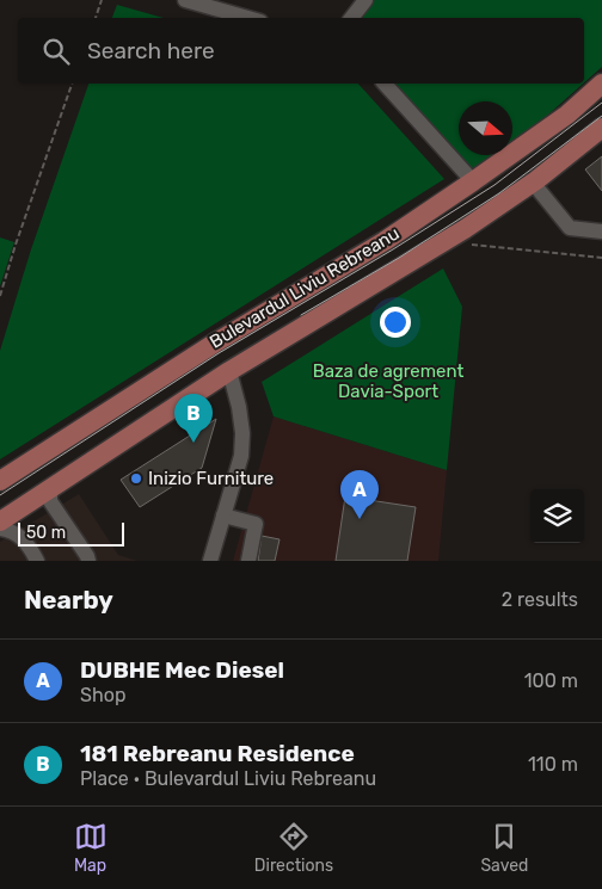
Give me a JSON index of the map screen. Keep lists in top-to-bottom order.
{
  "streets": {
    "main road": ["Bulevardul Liviu Rebreanu"]
  },
  "parks": ["Baza de agrement Davia-Sport"],
  "places": ["Inizio Furniture"],
  "scale_bar": "50 m",
  "north": "right",
  "page": {
    "search": "Search here",
    "pins": ["B", "A"],
    "scale": "50 m",
    "heading": ["Nearby", "2 results"],
    "list": [
      {
        "mark": "A",
        "name": "DUBHE Mec Diesel",
        "note": "Shop",
        "value": "100 m"
      },
      {
        "mark": "B",
        "name": "181 Rebreanu Residence",
        "note": "Place · Bulevardul Liviu Rebreanu",
        "value": "110 m"
      }
    ],
    "nav": ["Map", "Directions", "Saved"]
  }
}
